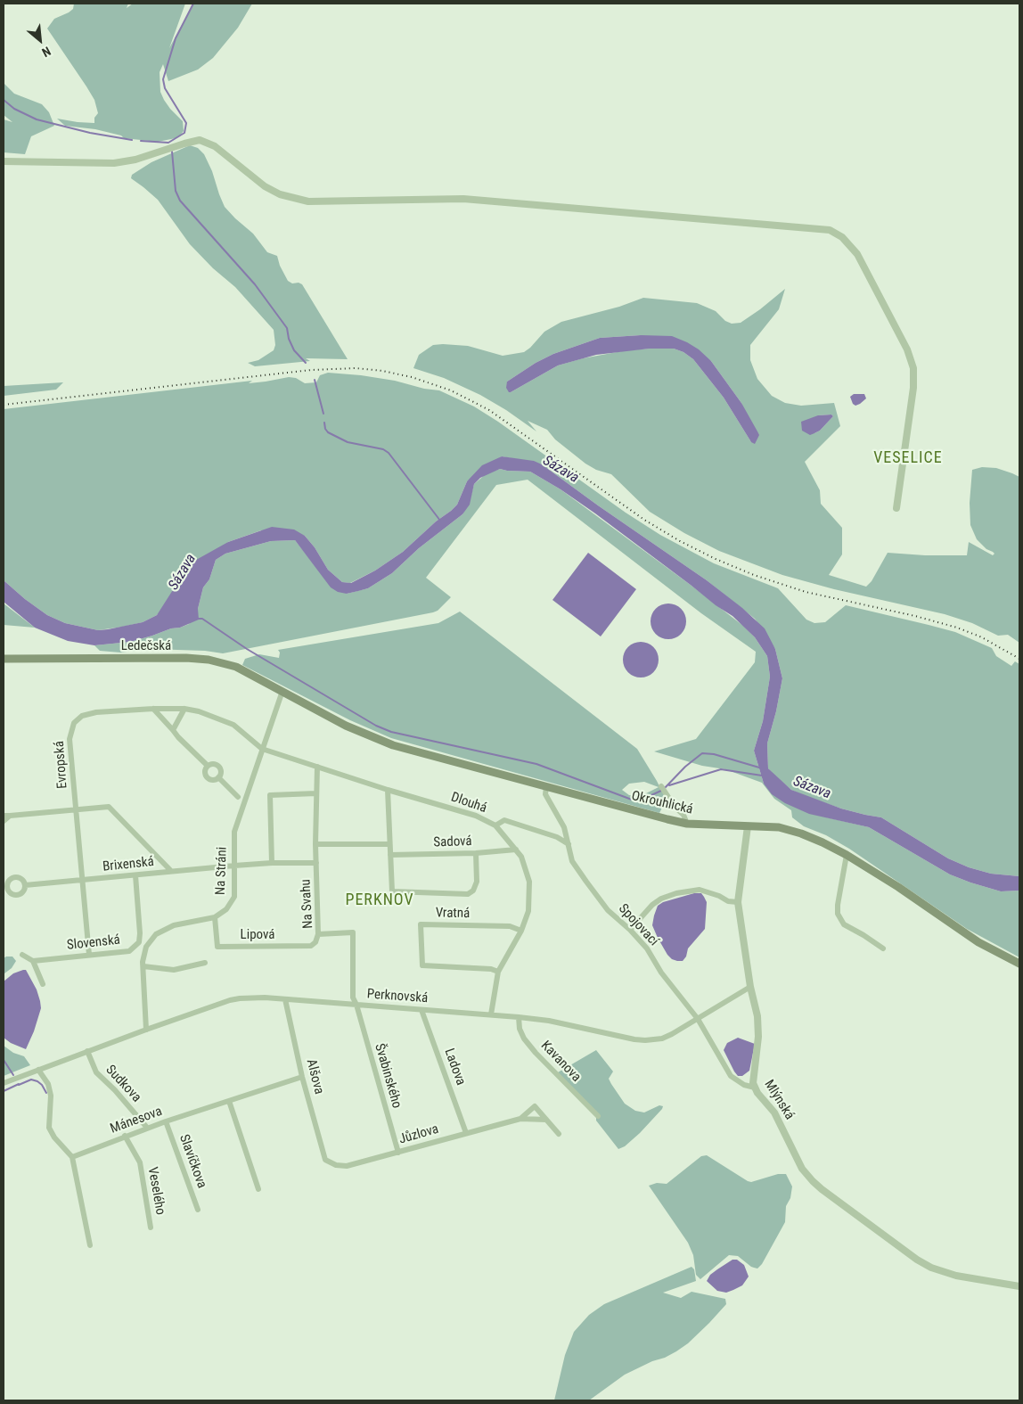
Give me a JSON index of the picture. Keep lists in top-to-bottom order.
{
  "streets": {
    "main road": ["Ledečská", "Okrouhlická"],
    "street": [
      "Evropská",
      "Dlouhá",
      "Sadová",
      "Brixenská",
      "Na Stráni",
      "Na Svahu",
      "Vratná",
      "Spojovací",
      "Lipová",
      "Slovenská",
      "Perknovská",
      "Kavanova",
      "Ladova",
      "Švabinského",
      "Alšova",
      "Sudkova",
      "Mlýnská",
      "Mánesova",
      "Jůzlova",
      "Slavíčkova",
      "Veselého"
    ]
  },
  "crossings": [
    ["Ledečská", "Okrouhlická"],
    ["Ledečská", "Na Stráni"],
    ["Evropská", "Dlouhá"],
    ["Evropská", "Brixenská"],
    ["Evropská", "Na Stráni"],
    ["Evropská", "Slovenská"],
    ["Dlouhá", "Sadová"],
    ["Dlouhá", "Na Stráni"],
    ["Dlouhá", "Na Svahu"],
    ["Dlouhá", "Vratná"],
    ["Dlouhá", "Perknovská"],
    ["Okrouhlická", "Na Stráni"],
    ["Okrouhlická", "Spojovací"],
    ["Okrouhlická", "Mlýnská"],
    ["Brixenská", "Na Stráni"],
    ["Brixenská", "Na Svahu"],
    ["Brixenská", "Slovenská"],
    ["Na Stráni", "Lipová"],
    ["Na Svahu", "Lipová"],
    ["Na Svahu", "Perknovská"],
    ["Na Svahu", "Švabinského"],
    ["Spojovací", "Perknovská"],
    ["Spojovací", "Mlýnská"],
    ["Perknovská", "Kavanova"],
    ["Perknovská", "Ladova"],
    ["Perknovská", "Švabinského"],
    ["Perknovská", "Alšova"],
    ["Perknovská", "Sudkova"],
    ["Perknovská", "Mlýnská"],
    ["Ladova", "Jůzlova"],
    ["Švabinského", "Jůzlova"],
    ["Alšova", "Mánesova"],
    ["Alšova", "Jůzlova"],
    ["Sudkova", "Mánesova"],
    ["Mánesova", "Slavíčkova"],
    ["Mánesova", "Veselého"]
  ],
  "districts": ["VESELICE", "PERKNOV"],
  "water": ["Sázava"],
  "north": "bottom right"
}
